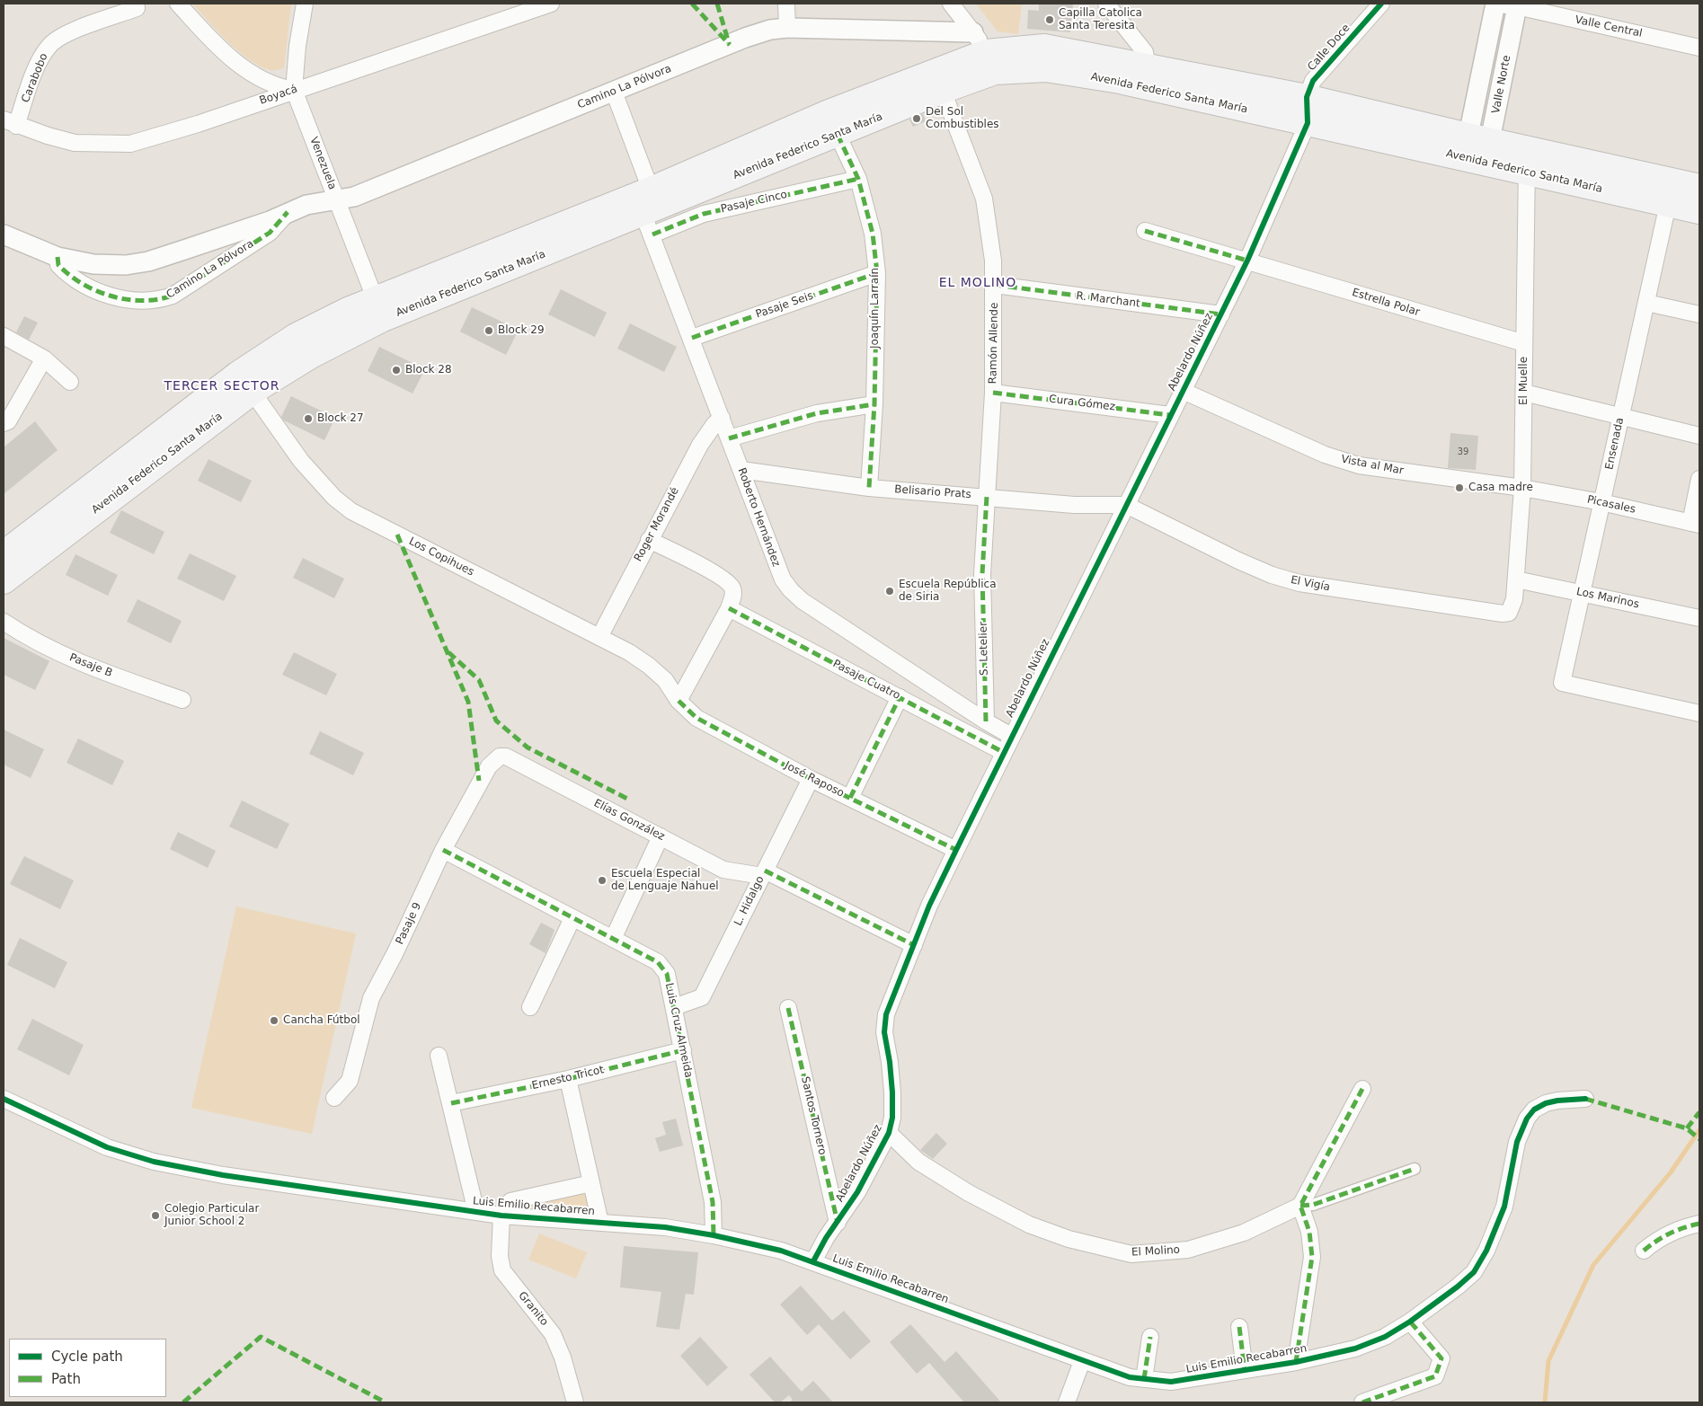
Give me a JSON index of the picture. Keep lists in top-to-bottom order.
{
  "streets": {
    "main road": ["Avenida Federico Santa María"],
    "street": [
      "Valle Central",
      "Calle Doce",
      "Carabobo",
      "Valle Norte",
      "Camino La Pólvora",
      "Boyacá",
      "Venezuela",
      "Pasaje Cinco",
      "R. Marchant",
      "Estrella Polar",
      "Pasaje Seis",
      "Joaquín Larraín",
      "Ramón Allende",
      "Abelardo Núñez",
      "El Muelle",
      "Cura Gómez",
      "Ensenada",
      "Vista al Mar",
      "Belisario Prats",
      "Picasales",
      "Roberto Hernández",
      "Roger Morandé",
      "Los Copihues",
      "El Vigía",
      "Los Marinos",
      "S. Letelier",
      "Pasaje B",
      "Pasaje Cuatro",
      "José Raposo",
      "Elías González",
      "L. Hidalgo",
      "Pasaje 9",
      "Luis Cruz Almeida",
      "Ernesto Tricot",
      "Santos Tornero",
      "Luis Emilio Recabarren",
      "El Molino",
      "Granito"
    ]
  },
  "crossings": [
    ["Valle Central", "Valle Norte"],
    ["Calle Doce", "Avenida Federico Santa María"],
    ["Calle Doce", "Abelardo Núñez"],
    ["Carabobo", "Boyacá"],
    ["Valle Norte", "Avenida Federico Santa María"],
    ["Camino La Pólvora", "Avenida Federico Santa María"],
    ["Camino La Pólvora", "Venezuela"],
    ["Camino La Pólvora", "Roberto Hernández"],
    ["Avenida Federico Santa María", "Venezuela"],
    ["Avenida Federico Santa María", "Pasaje Cinco"],
    ["Avenida Federico Santa María", "Joaquín Larraín"],
    ["Avenida Federico Santa María", "Ramón Allende"],
    ["Avenida Federico Santa María", "Abelardo Núñez"],
    ["Avenida Federico Santa María", "El Muelle"],
    ["Avenida Federico Santa María", "Ensenada"],
    ["Avenida Federico Santa María", "Roberto Hernández"],
    ["Avenida Federico Santa María", "Los Copihues"],
    ["Boyacá", "Venezuela"],
    ["Pasaje Cinco", "Joaquín Larraín"],
    ["Pasaje Cinco", "Roberto Hernández"],
    ["R. Marchant", "Ramón Allende"],
    ["R. Marchant", "Abelardo Núñez"],
    ["Estrella Polar", "Abelardo Núñez"],
    ["Estrella Polar", "El Muelle"],
    ["Pasaje Seis", "Joaquín Larraín"],
    ["Pasaje Seis", "Roberto Hernández"],
    ["Joaquín Larraín", "Belisario Prats"],
    ["Ramón Allende", "Cura Gómez"],
    ["Ramón Allende", "Belisario Prats"],
    ["Ramón Allende", "S. Letelier"],
    ["Abelardo Núñez", "Cura Gómez"],
    ["Abelardo Núñez", "Vista al Mar"],
    ["Abelardo Núñez", "Belisario Prats"],
    ["Abelardo Núñez", "Roberto Hernández"],
    ["Abelardo Núñez", "El Vigía"],
    ["Abelardo Núñez", "Pasaje Cuatro"],
    ["Abelardo Núñez", "José Raposo"],
    ["Abelardo Núñez", "Elías González"],
    ["Abelardo Núñez", "Santos Tornero"],
    ["Abelardo Núñez", "Luis Emilio Recabarren"],
    ["Abelardo Núñez", "El Molino"],
    ["El Muelle", "Vista al Mar"],
    ["El Muelle", "Picasales"],
    ["El Muelle", "El Vigía"],
    ["El Muelle", "Los Marinos"],
    ["Ensenada", "Picasales"],
    ["Ensenada", "Los Marinos"],
    ["Vista al Mar", "Picasales"],
    ["Belisario Prats", "Roberto Hernández"],
    ["Belisario Prats", "El Vigía"],
    ["Belisario Prats", "S. Letelier"],
    ["Roberto Hernández", "Roger Morandé"],
    ["Roberto Hernández", "S. Letelier"],
    ["Roger Morandé", "Los Copihues"],
    ["Los Copihues", "José Raposo"],
    ["José Raposo", "L. Hidalgo"],
    ["Elías González", "L. Hidalgo"],
    ["Elías González", "Pasaje 9"],
    ["L. Hidalgo", "Luis Cruz Almeida"],
    ["Pasaje 9", "Luis Cruz Almeida"],
    ["Luis Cruz Almeida", "Ernesto Tricot"],
    ["Luis Cruz Almeida", "Luis Emilio Recabarren"],
    ["Luis Emilio Recabarren", "Granito"]
  ],
  "districts": ["EL MOLINO", "TERCER SECTOR"],
  "places": [
    "Capilla Catolica Santa Teresita",
    "Del Sol Combustibles",
    "Block 29",
    "Block 28",
    "Block 27",
    "Casa madre",
    "Escuela República de Siria",
    "Escuela Especial de Lenguaje Nahuel",
    "Cancha Fútbol",
    "Colegio Particular Junior School 2"
  ],
  "house_numbers": ["39"],
  "legend": ["Cycle path", "Path"]
}
